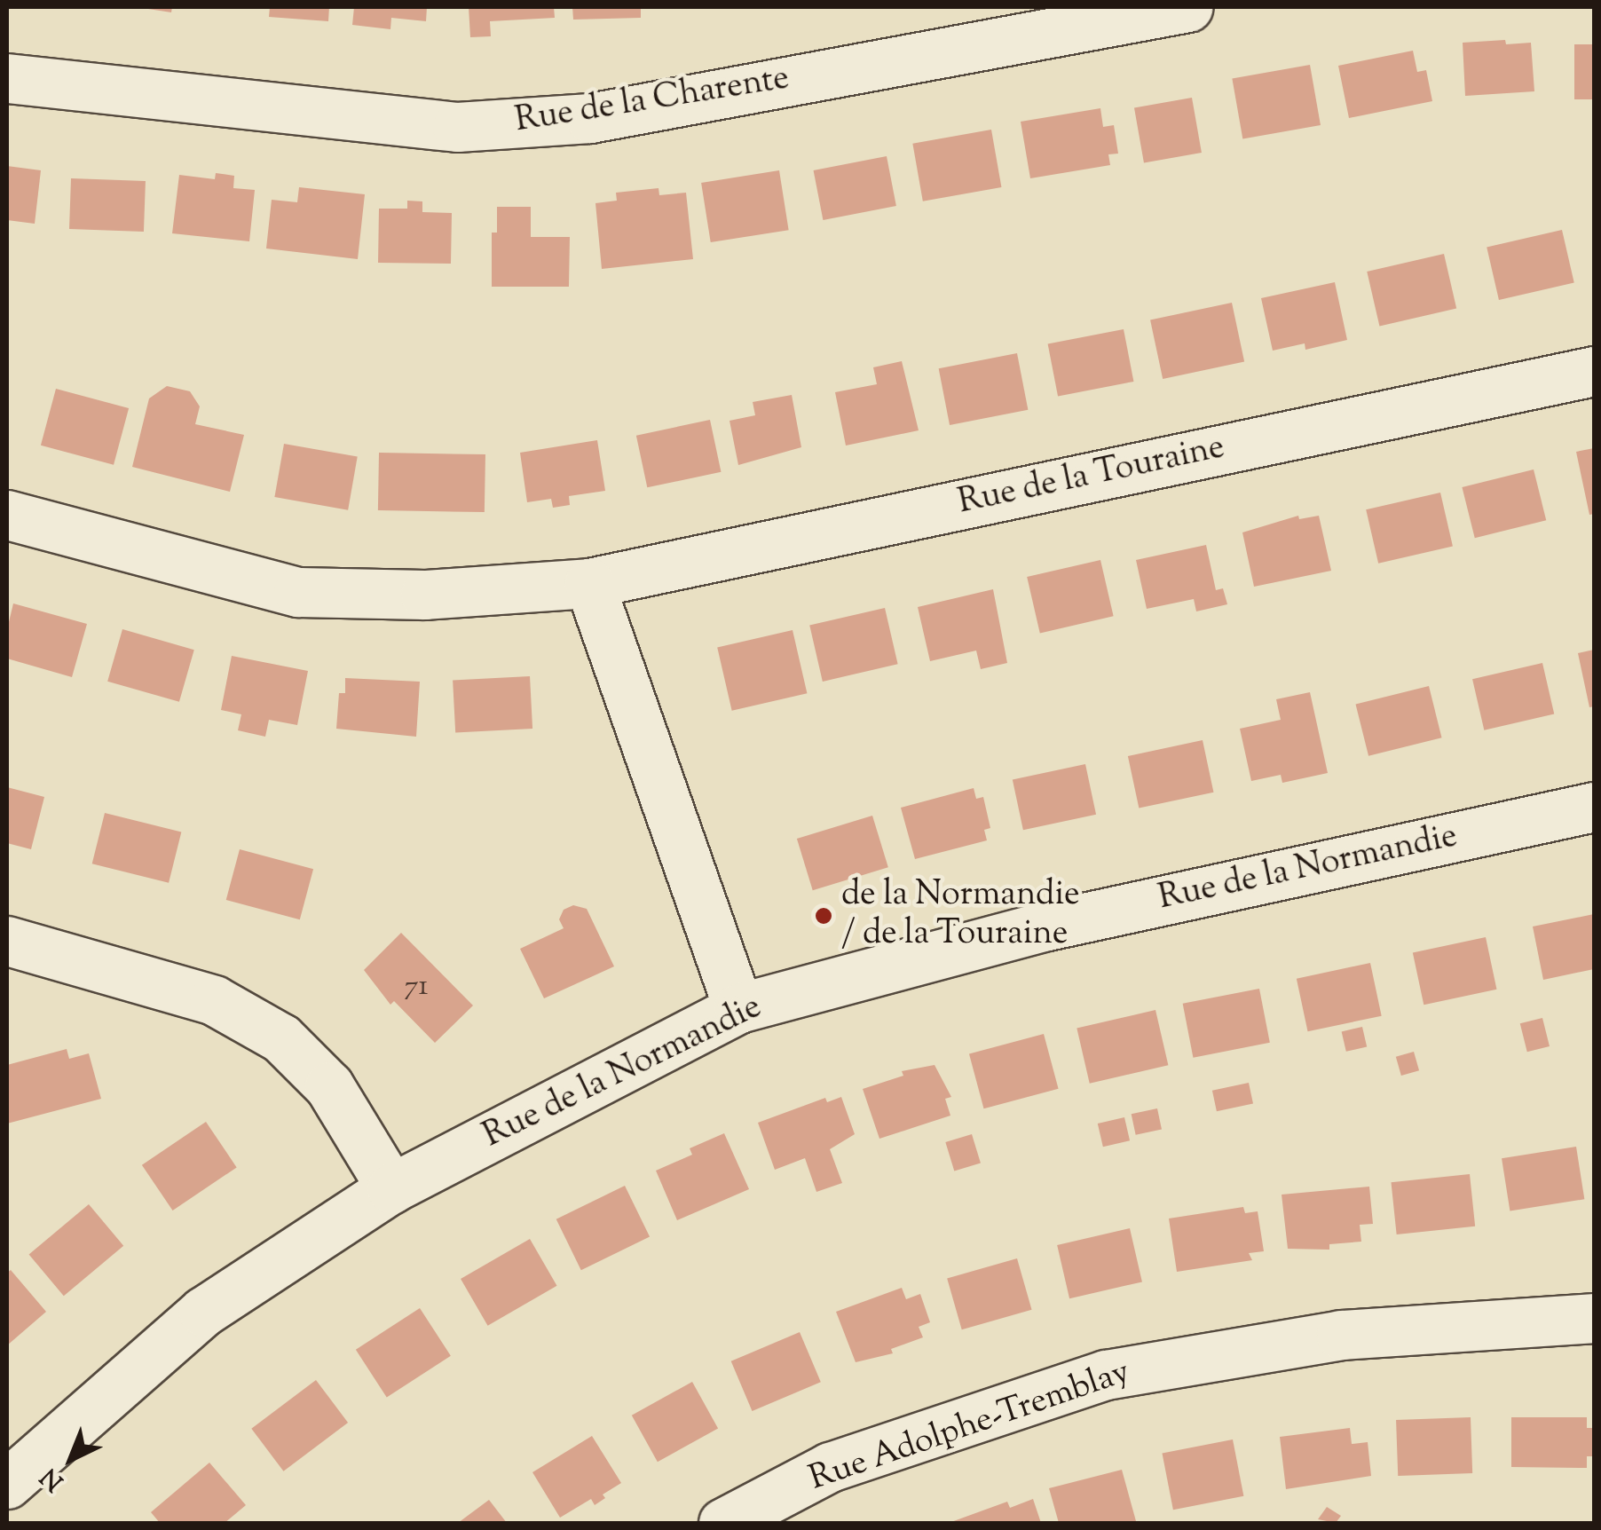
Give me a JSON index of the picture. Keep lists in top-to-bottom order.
{
  "streets": {
    "street": [
      "Rue de la Charente",
      "Rue de la Touraine",
      "Rue de la Normandie",
      "Rue Adolphe-Tremblay"
    ]
  },
  "places": ["de la Normandie / de la Touraine"],
  "house_numbers": ["71"],
  "north": "bottom left"
}
